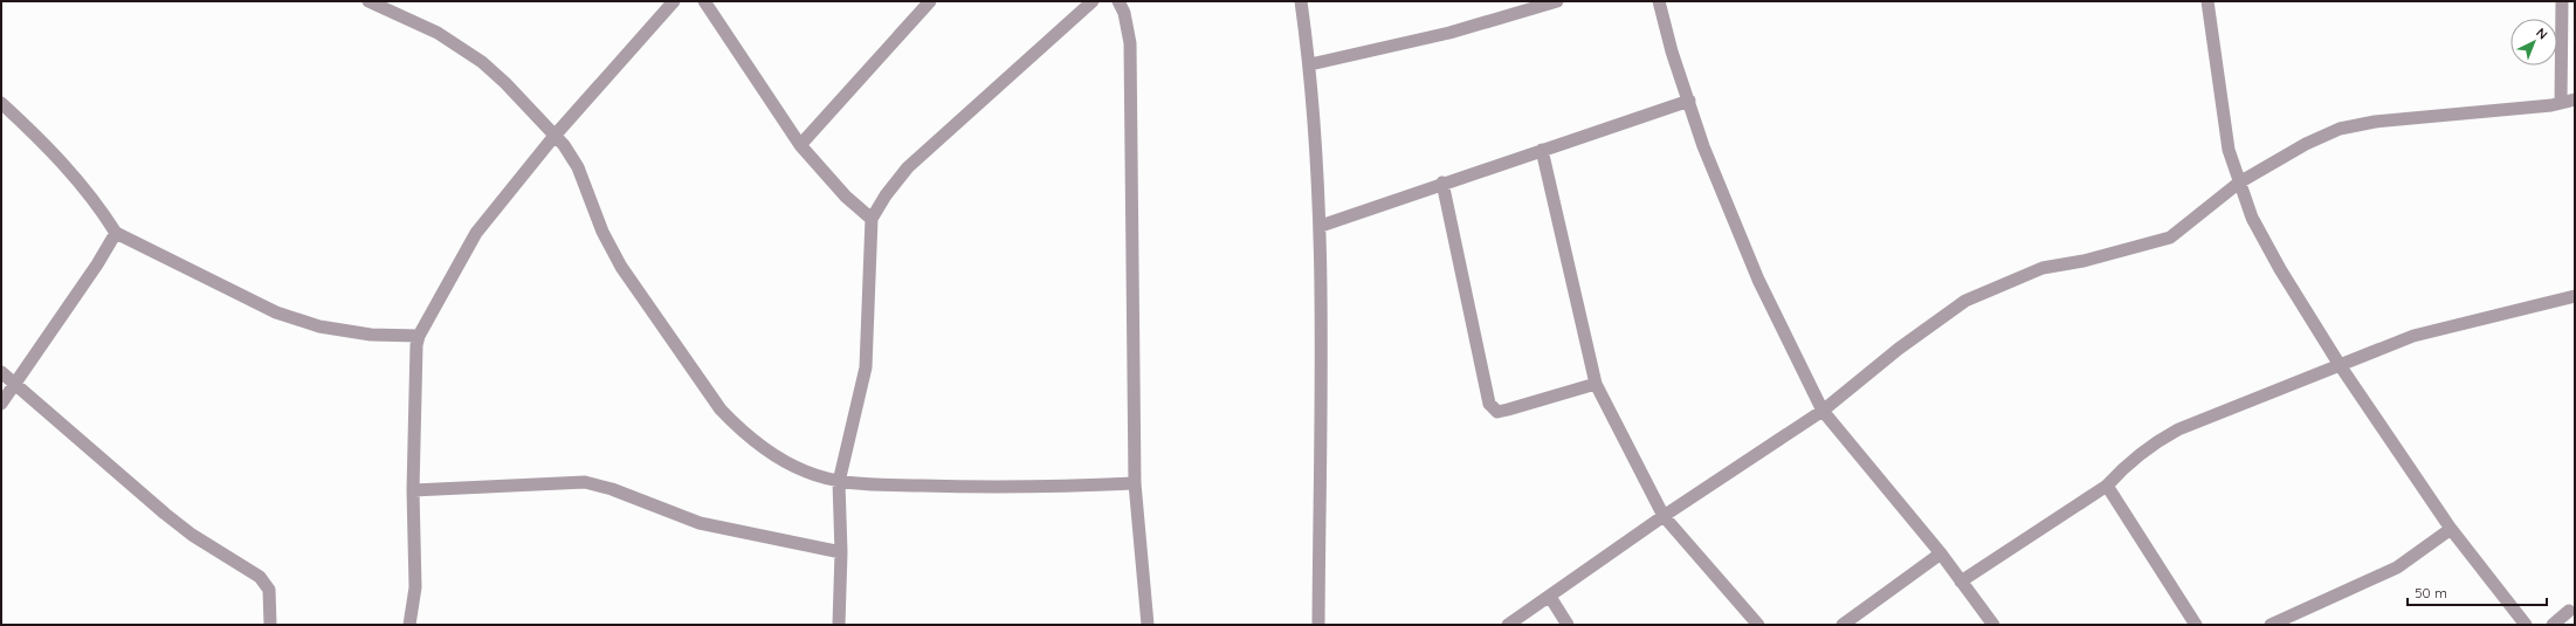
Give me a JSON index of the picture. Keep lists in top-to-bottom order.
{
  "scale_bar": "50 m",
  "north": "top right"
}
